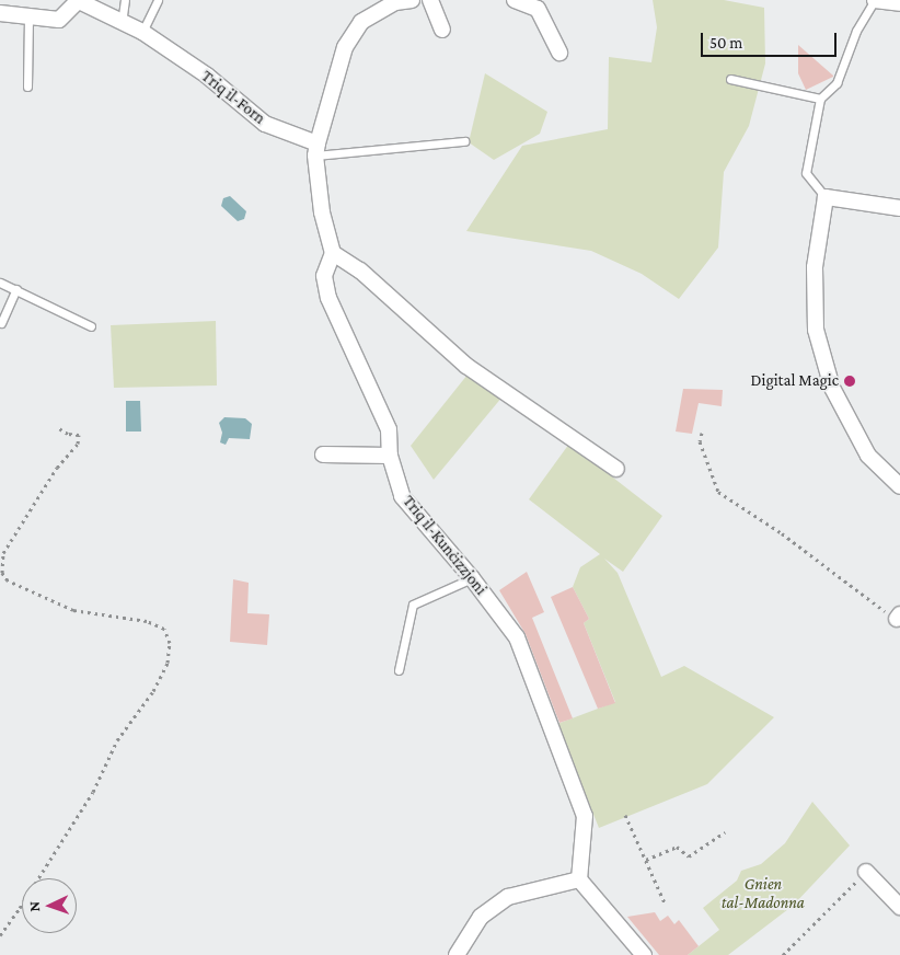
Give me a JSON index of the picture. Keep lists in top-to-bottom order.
{
  "streets": {
    "street": ["Triq il-Forn", "Triq il-Kunċizzjoni"]
  },
  "parks": ["Gnien tal-Madonna"],
  "places": ["Digital Magic"],
  "scale_bar": "50 m",
  "north": "left"
}
